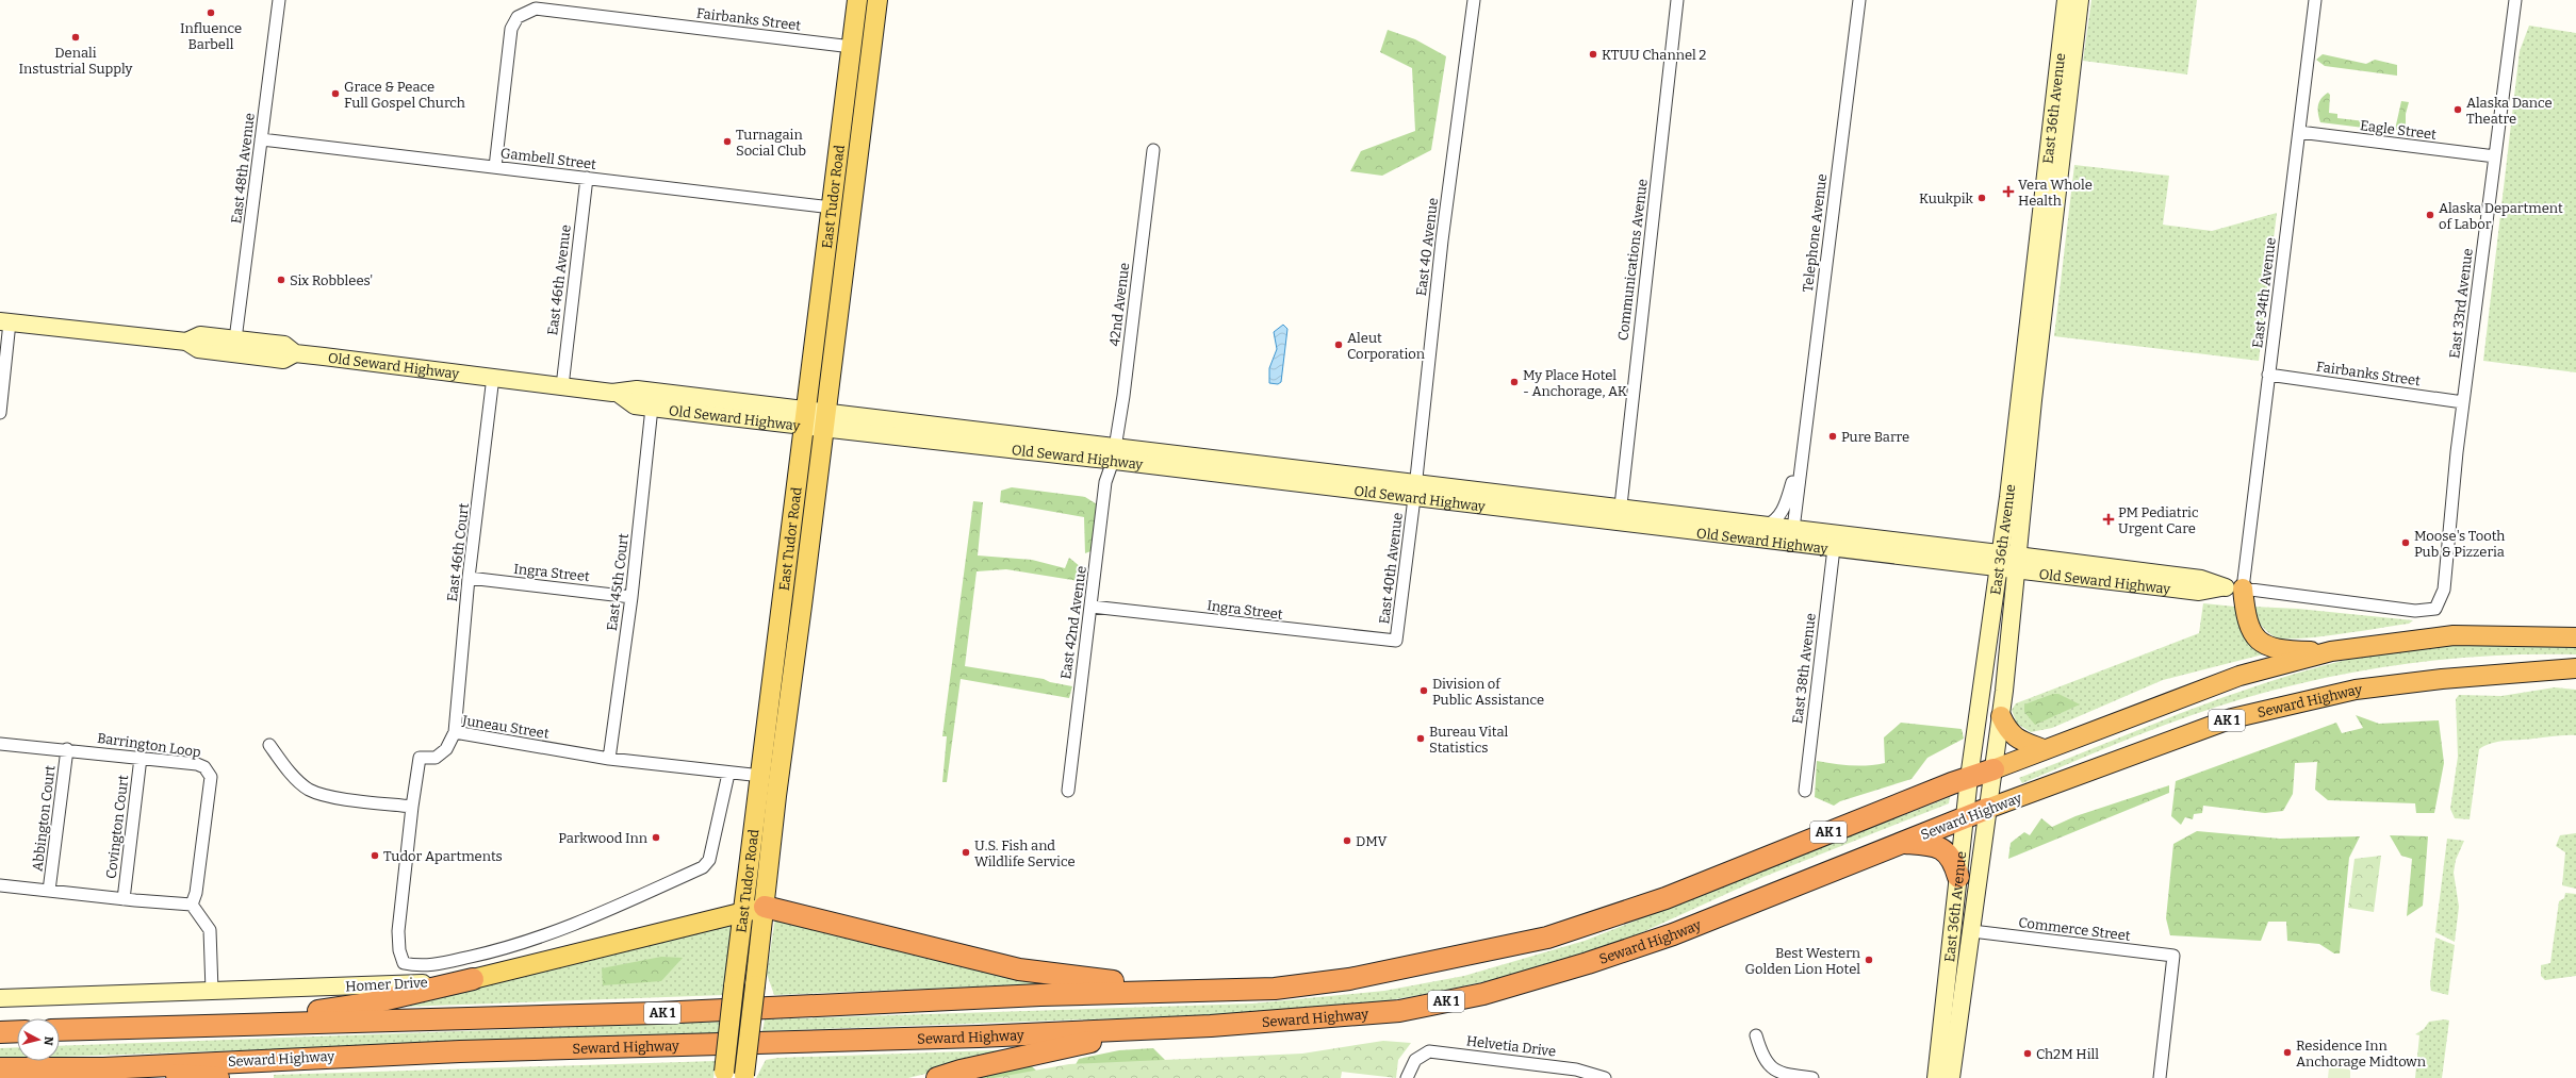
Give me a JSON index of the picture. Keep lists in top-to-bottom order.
{
  "streets": {
    "highway": ["Seward Highway", "AK 1"],
    "main road": [
      "East 36th Avenue",
      "East Tudor Road",
      "Old Seward Highway",
      "Homer Drive"
    ],
    "street": [
      "Fairbanks Street",
      "Eagle Street",
      "Gambell Street",
      "East 48th Avenue",
      "Telephone Avenue",
      "East 40 Avenue",
      "Communications Avenue",
      "East 46th Avenue",
      "East 34th Avenue",
      "East 33rd Avenue",
      "42nd Avenue",
      "East 46th Court",
      "East 40th Avenue",
      "Ingra Street",
      "East 45th Court",
      "East 42nd Avenue",
      "East 38th Avenue",
      "Juneau Street",
      "Barrington Loop",
      "Abbington Court",
      "Covington Court",
      "Commerce Street",
      "Helvetia Drive"
    ]
  },
  "crossings": [
    ["Fairbanks Street", "Gambell Street"],
    ["Fairbanks Street", "East Tudor Road"],
    ["Fairbanks Street", "East 34th Avenue"],
    ["Fairbanks Street", "East 33rd Avenue"],
    ["East 36th Avenue", "Old Seward Highway"],
    ["East 36th Avenue", "Seward Highway"],
    ["East 36th Avenue", "AK 1"],
    ["East 36th Avenue", "Commerce Street"],
    ["Eagle Street", "East 34th Avenue"],
    ["Eagle Street", "East 33rd Avenue"],
    ["Gambell Street", "East 48th Avenue"],
    ["Gambell Street", "East Tudor Road"],
    ["Gambell Street", "East 46th Avenue"],
    ["East 48th Avenue", "Old Seward Highway"],
    ["East Tudor Road", "Old Seward Highway"],
    ["East Tudor Road", "Juneau Street"],
    ["East Tudor Road", "Homer Drive"],
    ["Telephone Avenue", "Old Seward Highway"],
    ["East 40 Avenue", "Old Seward Highway"],
    ["East 40 Avenue", "East 40th Avenue"],
    ["Communications Avenue", "Old Seward Highway"],
    ["East 46th Avenue", "Old Seward Highway"],
    ["East 34th Avenue", "Old Seward Highway"],
    ["East 33rd Avenue", "Old Seward Highway"],
    ["42nd Avenue", "Old Seward Highway"],
    ["42nd Avenue", "East 42nd Avenue"],
    ["Old Seward Highway", "East 46th Court"],
    ["Old Seward Highway", "East 40th Avenue"],
    ["Old Seward Highway", "East 45th Court"],
    ["Old Seward Highway", "East 42nd Avenue"],
    ["Old Seward Highway", "East 38th Avenue"],
    ["East 46th Court", "Ingra Street"],
    ["East 46th Court", "Juneau Street"],
    ["East 40th Avenue", "Ingra Street"],
    ["Ingra Street", "East 45th Court"],
    ["Ingra Street", "East 42nd Avenue"],
    ["East 45th Court", "Juneau Street"],
    ["Juneau Street", "Homer Drive"],
    ["Barrington Loop", "Abbington Court"],
    ["Barrington Loop", "Covington Court"]
  ],
  "places": {
    "other": [
      "Influence Barbell",
      "Denali Instustrial Supply",
      "KTUU Channel 2",
      "Grace & Peace Full Gospel Church",
      "Alaska Dance Theatre",
      "Turnagain Social Club",
      "Kuukpik",
      "Alaska Department of Labor",
      "Six Robblees'",
      "Aleut Corporation",
      "My Place Hotel - Anchorage, AK",
      "Pure Barre",
      "Moose's Tooth Pub & Pizzeria",
      "Division of Public Assistance",
      "Bureau Vital Statistics",
      "Parkwood Inn",
      "DMV",
      "U.S. Fish and Wildlife Service",
      "Tudor Apartments",
      "Best Western Golden Lion Hotel",
      "Residence Inn Anchorage Midtown",
      "Ch2M Hill"
    ],
    "health": ["Vera Whole Health", "PM Pediatric Urgent Care"]
  },
  "north": "right"
}
